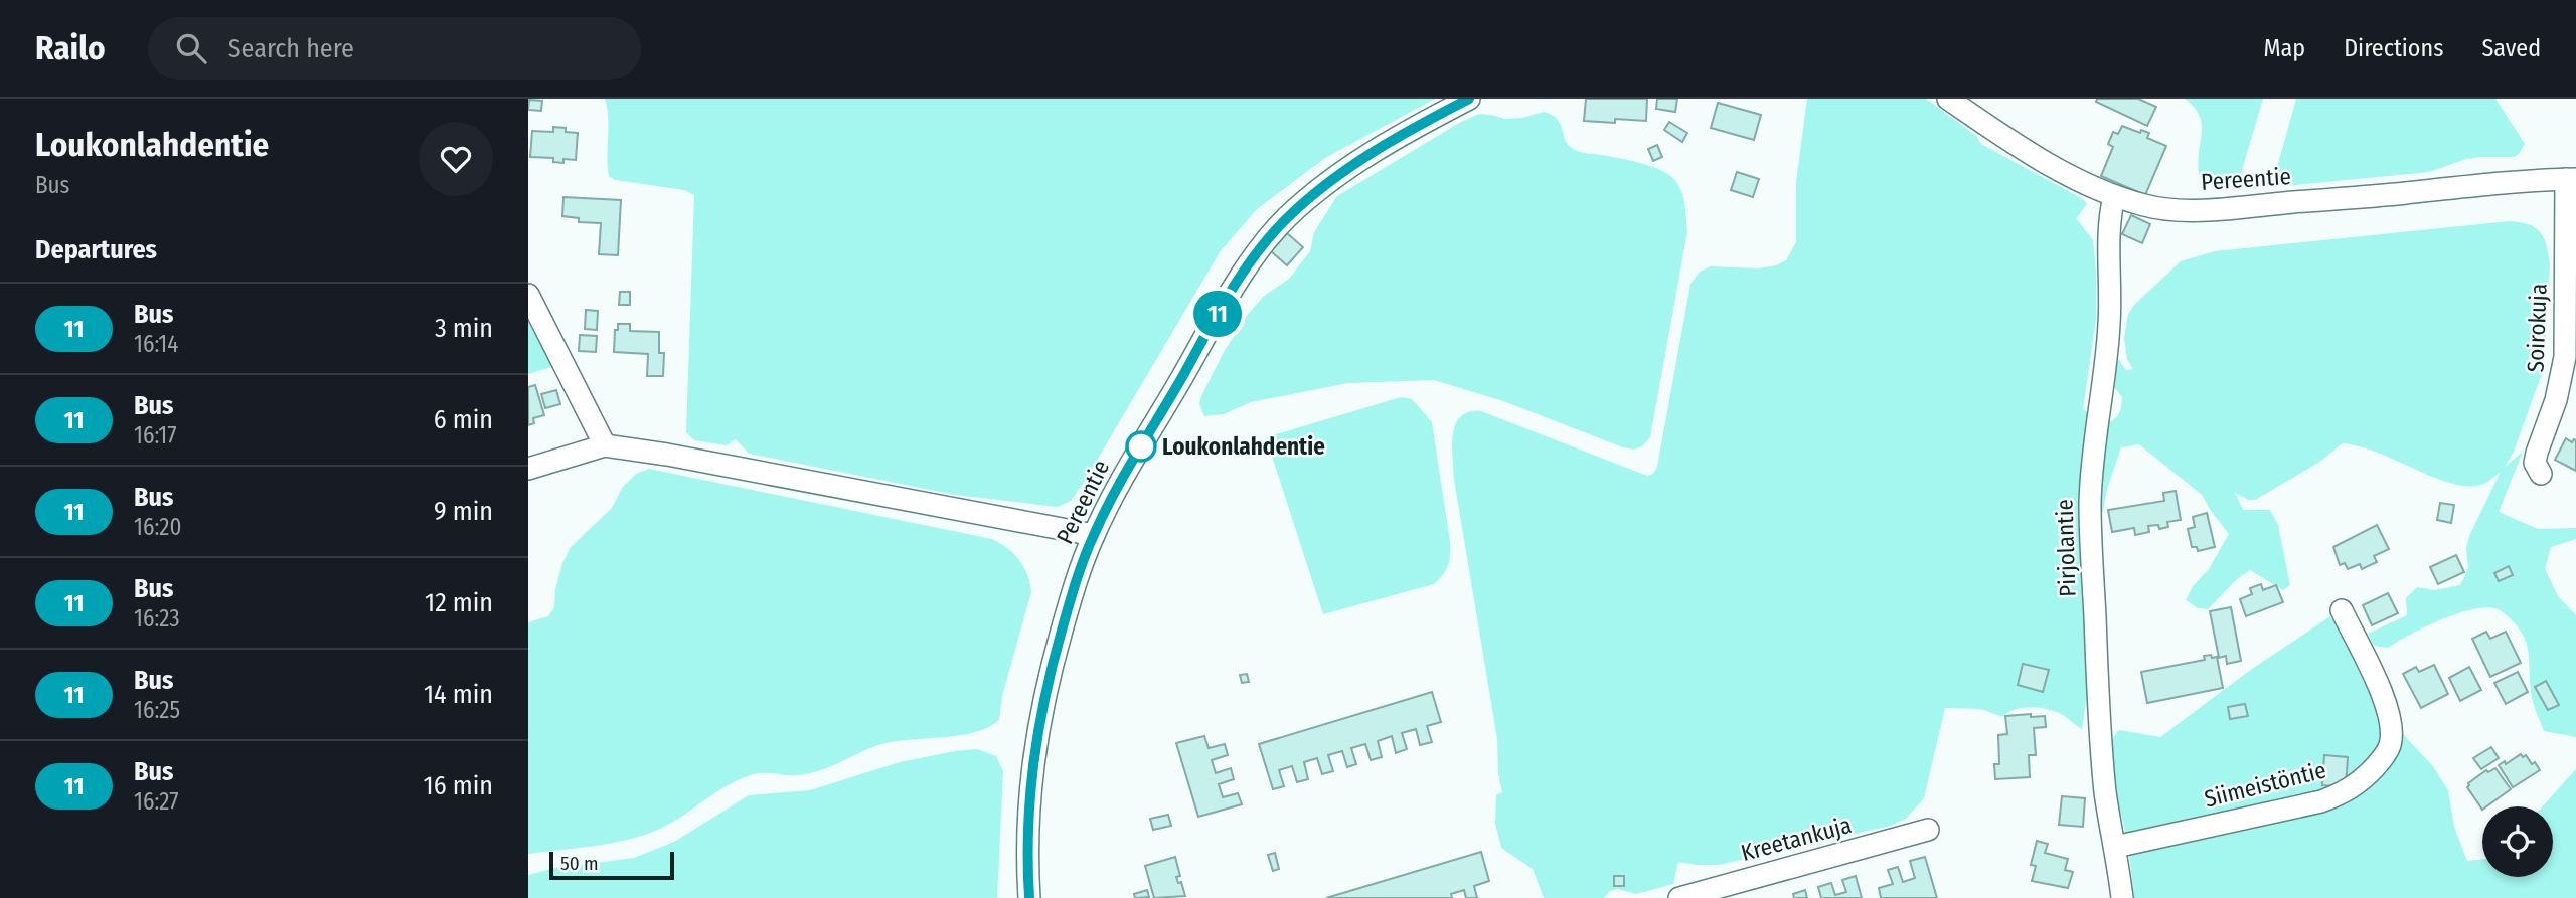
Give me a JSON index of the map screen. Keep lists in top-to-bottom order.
{
  "streets": {
    "street": [
      "Pereentie",
      "Soirokuja",
      "Pirjolantie",
      "Siimeistöntie",
      "Kreetankuja"
    ]
  },
  "crossings": [
    ["Pereentie", "Soirokuja"],
    ["Pereentie", "Pirjolantie"],
    ["Pirjolantie", "Siimeistöntie"]
  ],
  "places": ["Loukonlahdentie"],
  "lines": ["bus line 11"],
  "scale_bar": "50 m",
  "page": {
    "header": "Railo",
    "search": "Search here",
    "nav": ["Map", "Directions", "Saved"],
    "heading": [
      ["Loukonlahdentie", "Bus"],
      "Departures"
    ],
    "on_map": "11",
    "list": [
      {
        "mark": "11",
        "name": "Bus",
        "note": "16:14",
        "value": "3 min"
      },
      {
        "mark": "11",
        "name": "Bus",
        "note": "16:17",
        "value": "6 min"
      },
      {
        "mark": "11",
        "name": "Bus",
        "note": "16:20",
        "value": "9 min"
      },
      {
        "mark": "11",
        "name": "Bus",
        "note": "16:23",
        "value": "12 min"
      },
      {
        "mark": "11",
        "name": "Bus",
        "note": "16:25",
        "value": "14 min"
      },
      {
        "mark": "11",
        "name": "Bus",
        "note": "16:27",
        "value": "16 min"
      }
    ],
    "scale": "50 m"
  }
}
